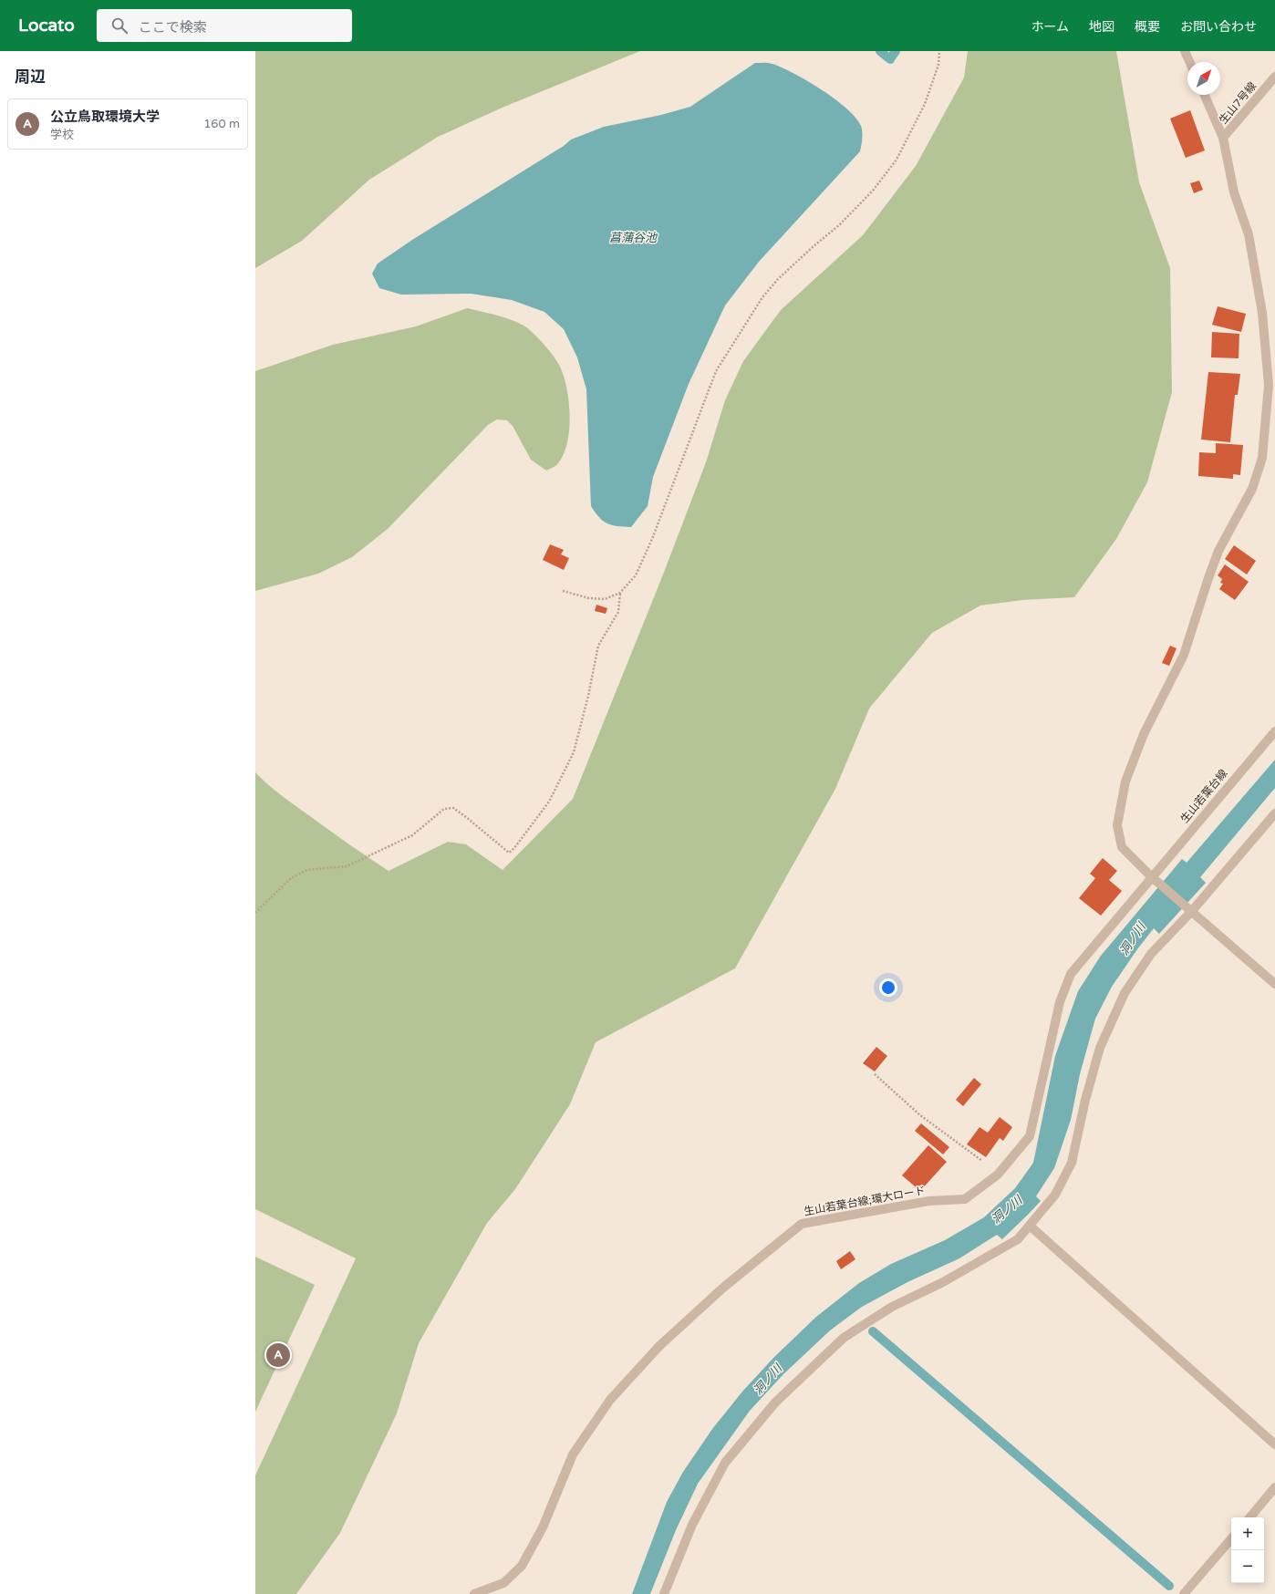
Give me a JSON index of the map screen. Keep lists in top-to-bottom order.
{
  "streets": {
    "street": ["生山7号線", "生山若葉台線", "生山若葉台線;環大ロード"]
  },
  "crossings": [
    ["生山若葉台線", "生山若葉台線;環大ロード"]
  ],
  "water": ["菖蒲谷池", "洞ノ川"],
  "north": "top right",
  "page": {
    "header": "Locato",
    "search": "ここで検索",
    "nav": [
      "ホーム",
      "地図",
      "概要",
      "お問い合わせ"
    ],
    "heading": "周辺",
    "list": [
      {
        "mark": "A",
        "name": "公立鳥取環境大学",
        "note": "学校",
        "value": "160 m"
      }
    ],
    "pins": "A",
    "map_buttons": ["+", "−"]
  }
}
